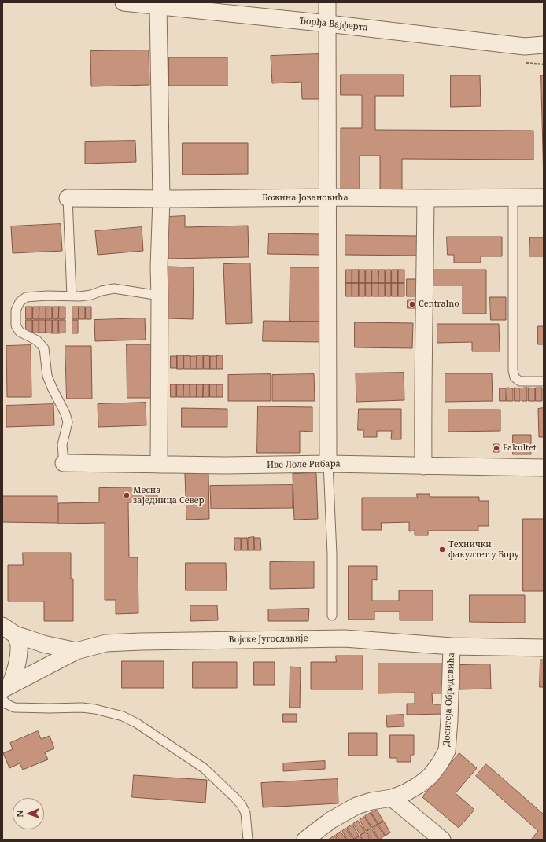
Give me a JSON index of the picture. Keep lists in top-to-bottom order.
{
  "streets": {
    "street": [
      "Ђорђа Вајферта",
      "Божина Јовановића",
      "Иве Лоле Рибара",
      "Војске Југославије",
      "Доситеја Обрадовића"
    ]
  },
  "crossings": [
    ["Војске Југославије", "Доситеја Обрадовића"]
  ],
  "places": [
    "Centralno",
    "Fakultet",
    "Месна заједница Север",
    "Технички факултет у Бору"
  ],
  "north": "left"
}
